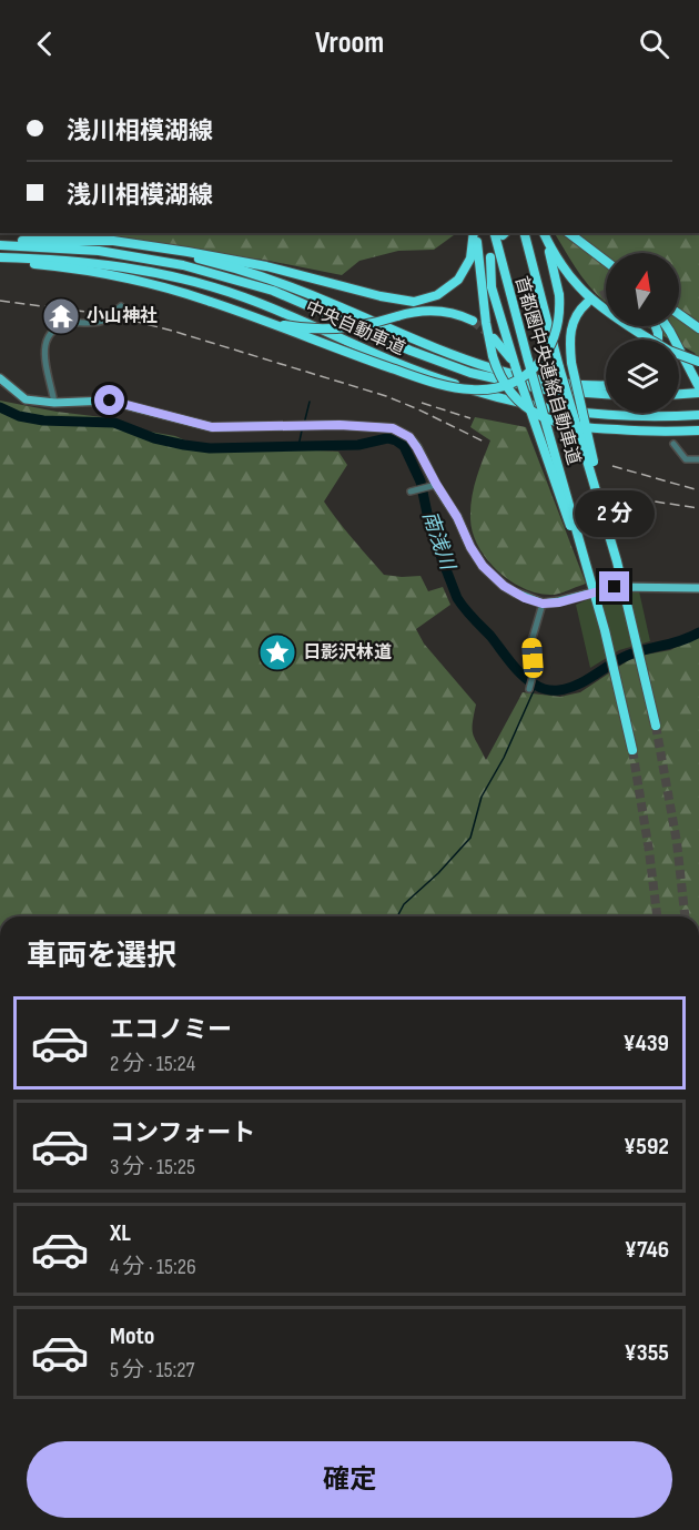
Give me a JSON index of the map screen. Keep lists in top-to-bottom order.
{
  "streets": {
    "highway": ["中央自動車道", "首都圏中央連絡自動車道"]
  },
  "water": ["南浅川"],
  "places": {
    "temple": ["小山神社"],
    "place": ["日影沢林道"]
  },
  "north": "top",
  "page": {
    "header": "Vroom",
    "banner": ["浅川相模湖線", "浅川相模湖線"],
    "bubble": "2 分",
    "heading": "車両を選択",
    "list": [
      {
        "name": "エコノミー",
        "note": "2 分 · 15:24",
        "value": "¥439"
      },
      {
        "name": "コンフォート",
        "note": "3 分 · 15:25",
        "value": "¥592"
      },
      {
        "name": "XL",
        "note": "4 分 · 15:26",
        "value": "¥746"
      },
      {
        "name": "Moto",
        "note": "5 分 · 15:27",
        "value": "¥355"
      }
    ],
    "buttons": "確定"
  }
}
